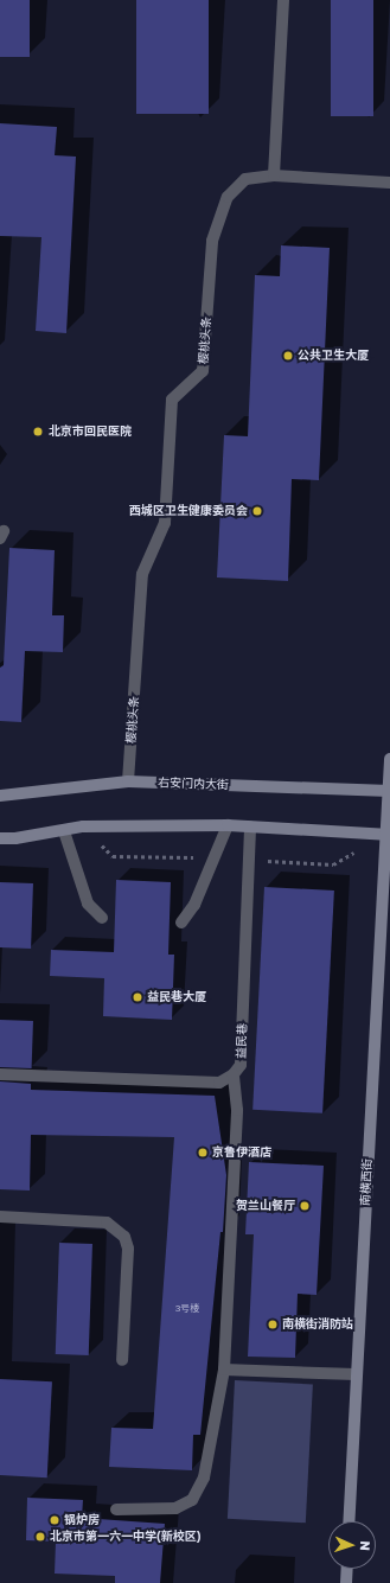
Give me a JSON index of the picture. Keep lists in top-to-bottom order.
{
  "streets": {
    "main road": ["右安门内大街", "南横西街"],
    "street": ["樱桃头条", "益民巷"]
  },
  "crossings": [
    ["樱桃头条", "右安门内大街"],
    ["右安门内大街", "南横西街"]
  ],
  "places": [
    "公共卫生大厦",
    "北京市回民医院",
    "西城区卫生健康委员会",
    "益民巷大厦",
    "京鲁伊酒店",
    "贺兰山餐厅",
    "南横街消防站",
    "锅炉房",
    "北京市第一六一中学(新校区)"
  ],
  "house_numbers": ["3号楼"],
  "north": "right"
}
